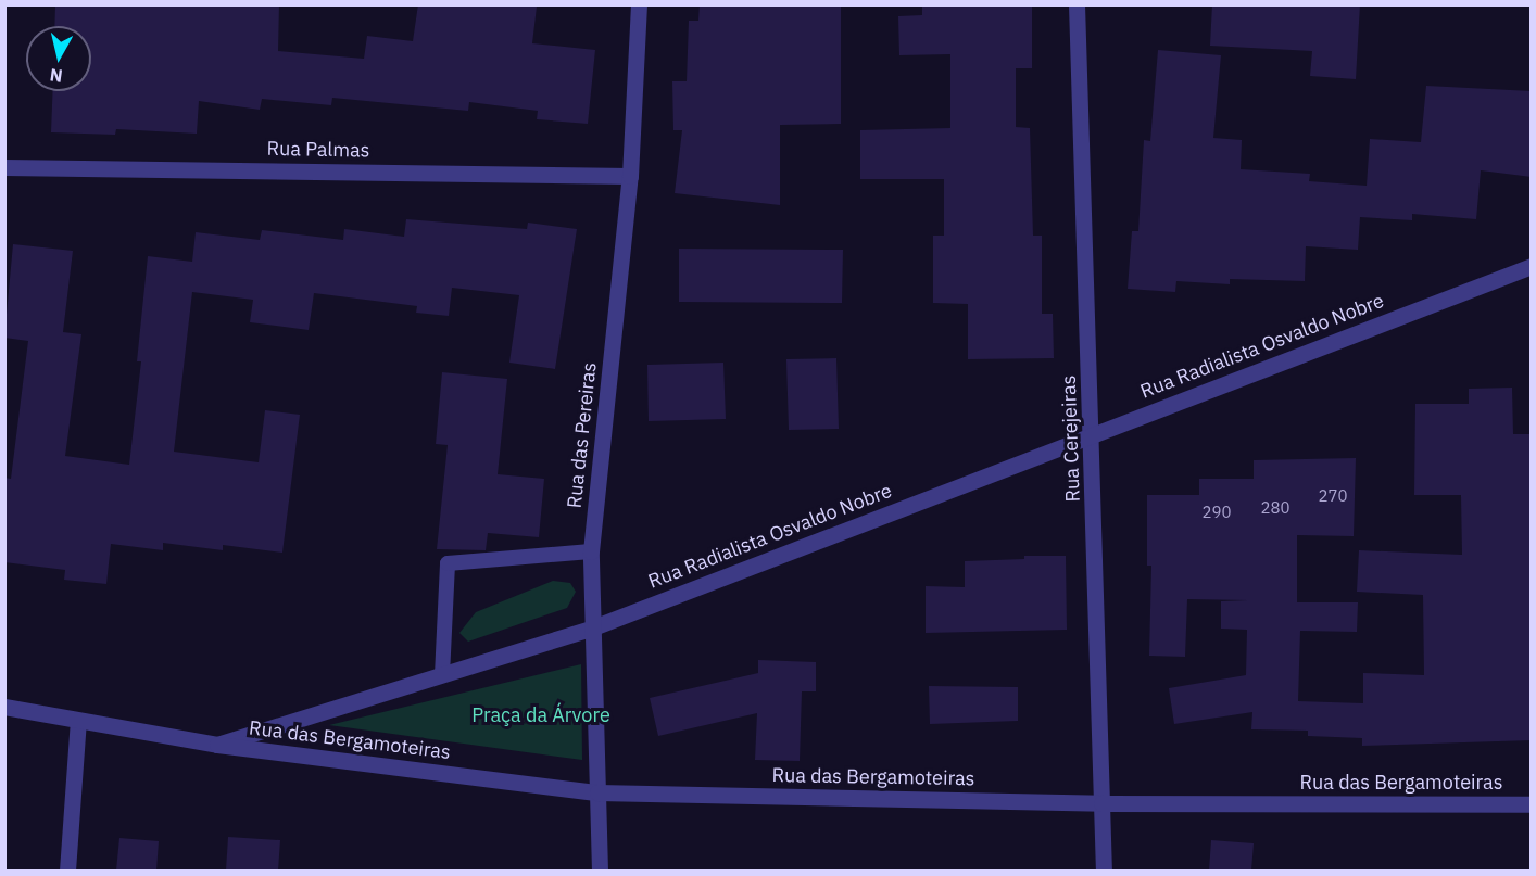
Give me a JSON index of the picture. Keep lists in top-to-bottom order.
{
  "streets": {
    "street": [
      "Rua Palmas",
      "Rua Radialista Osvaldo Nobre",
      "Rua das Pereiras",
      "Rua Cerejeiras",
      "Rua das Bergamoteiras"
    ]
  },
  "crossings": [
    ["Rua Palmas", "Rua das Pereiras"],
    ["Rua Radialista Osvaldo Nobre", "Rua das Pereiras"],
    ["Rua Radialista Osvaldo Nobre", "Rua Cerejeiras"],
    ["Rua Radialista Osvaldo Nobre", "Rua das Bergamoteiras"],
    ["Rua das Pereiras", "Rua das Bergamoteiras"],
    ["Rua Cerejeiras", "Rua das Bergamoteiras"]
  ],
  "parks": ["Praça da Árvore"],
  "house_numbers": ["270", "280", "290"],
  "north": "bottom"
}
